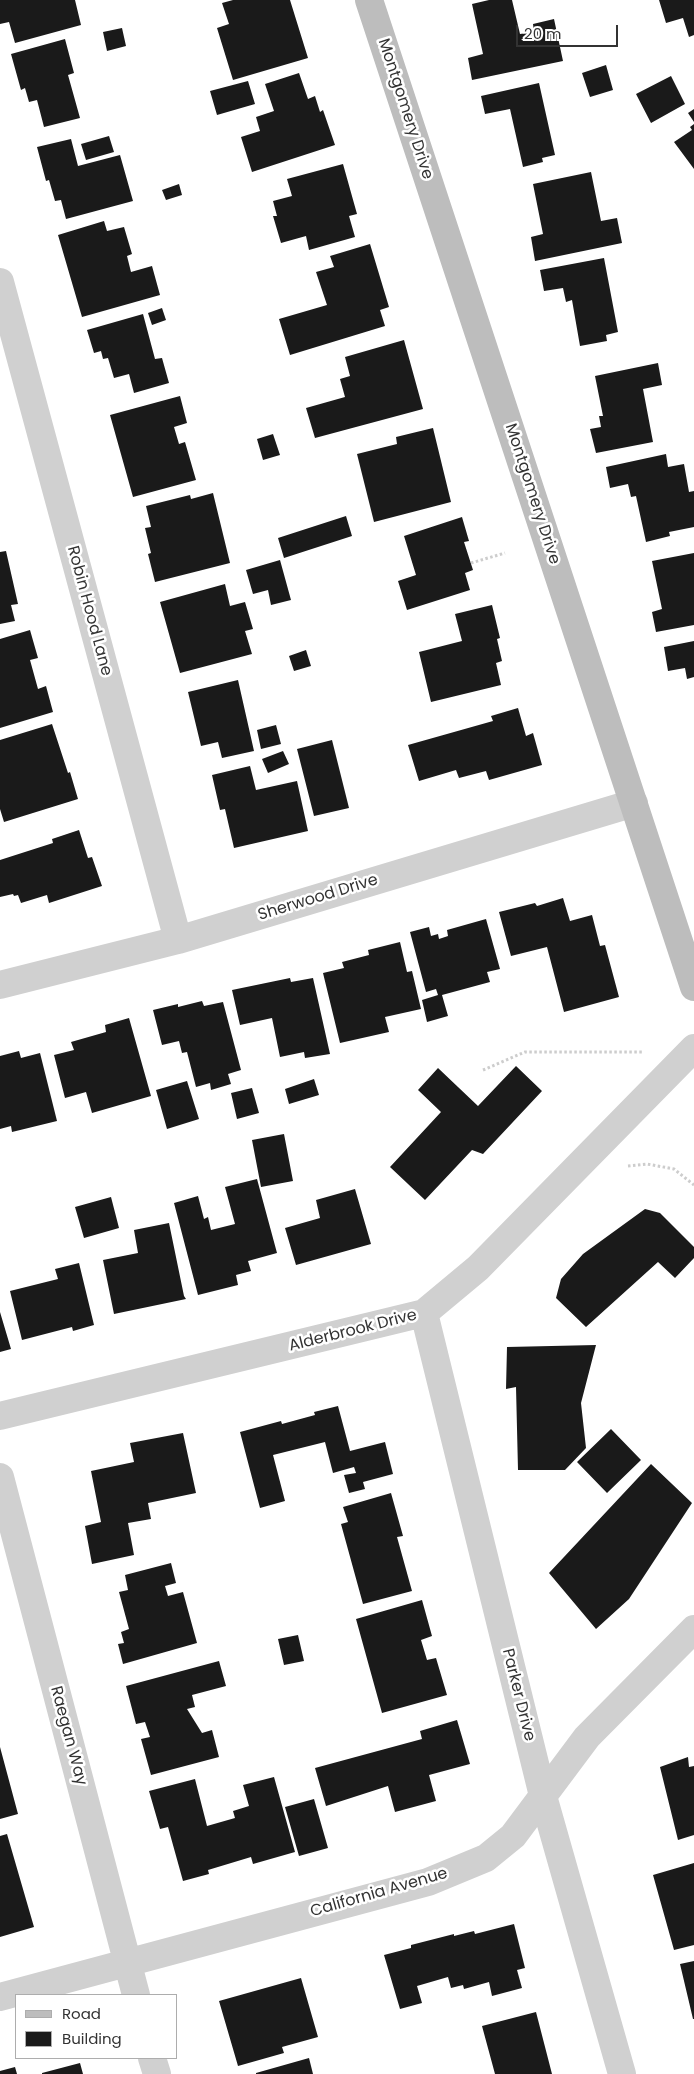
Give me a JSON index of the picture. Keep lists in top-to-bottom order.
{
  "streets": {
    "main road": ["Montgomery Drive"],
    "street": [
      "Robin Hood Lane",
      "Sherwood Drive",
      "Alderbrook Drive",
      "Parker Drive",
      "Raegan Way",
      "California Avenue"
    ]
  },
  "crossings": [
    ["Montgomery Drive", "Sherwood Drive"],
    ["Robin Hood Lane", "Sherwood Drive"],
    ["Alderbrook Drive", "Parker Drive"],
    ["Parker Drive", "California Avenue"],
    ["Raegan Way", "California Avenue"]
  ],
  "legend": ["Road", "Building"],
  "scale_bar": "20 m"
}
